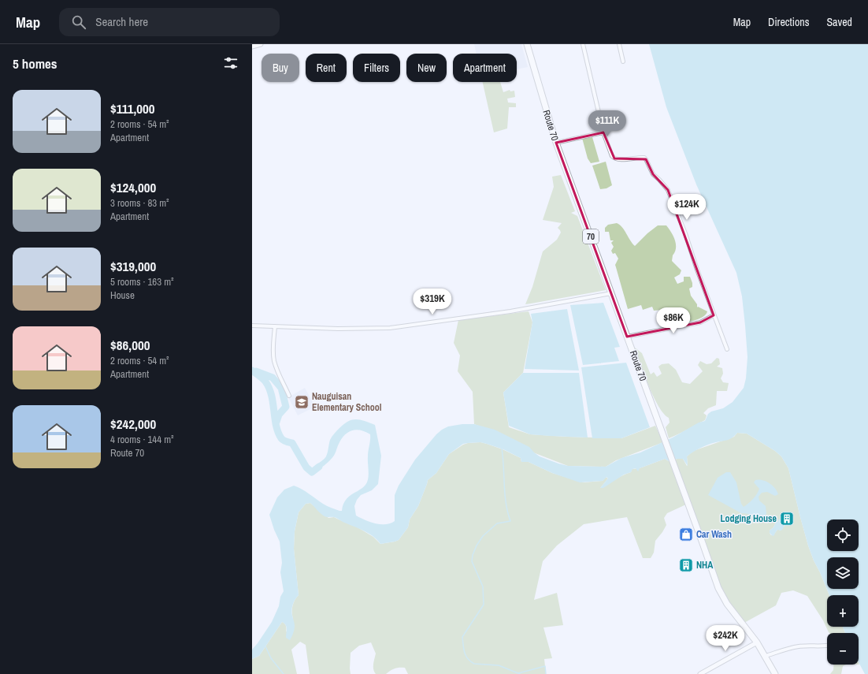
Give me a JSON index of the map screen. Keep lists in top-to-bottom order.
{
  "streets": {
    "highway": ["Route 70", "70"]
  },
  "places": {
    "school or university": ["Nauguisan Elementary School"],
    "building": ["Lodging House", "NHA"],
    "shop": ["Car Wash"]
  },
  "page": {
    "header": "Map",
    "search": "Search here",
    "nav": ["Map", "Directions", "Saved"],
    "heading": "5 homes",
    "chip": [
      "Buy",
      "Rent",
      "Filters",
      "New",
      "Apartment"
    ],
    "list": [
      {
        "name": "$111,000",
        "note": "2 rooms · 54 m² · Apartment"
      },
      {
        "name": "$124,000",
        "note": "3 rooms · 83 m² · Apartment"
      },
      {
        "name": "$319,000",
        "note": "5 rooms · 163 m² · House"
      },
      {
        "name": "$86,000",
        "note": "2 rooms · 54 m² · Apartment"
      },
      {
        "name": "$242,000",
        "note": "4 rooms · 144 m² · Route 70"
      }
    ],
    "price": [
      "$111K",
      "$124K",
      "$319K",
      "$86K",
      "$242K"
    ],
    "map_buttons": ["+", "−"]
  }
}
